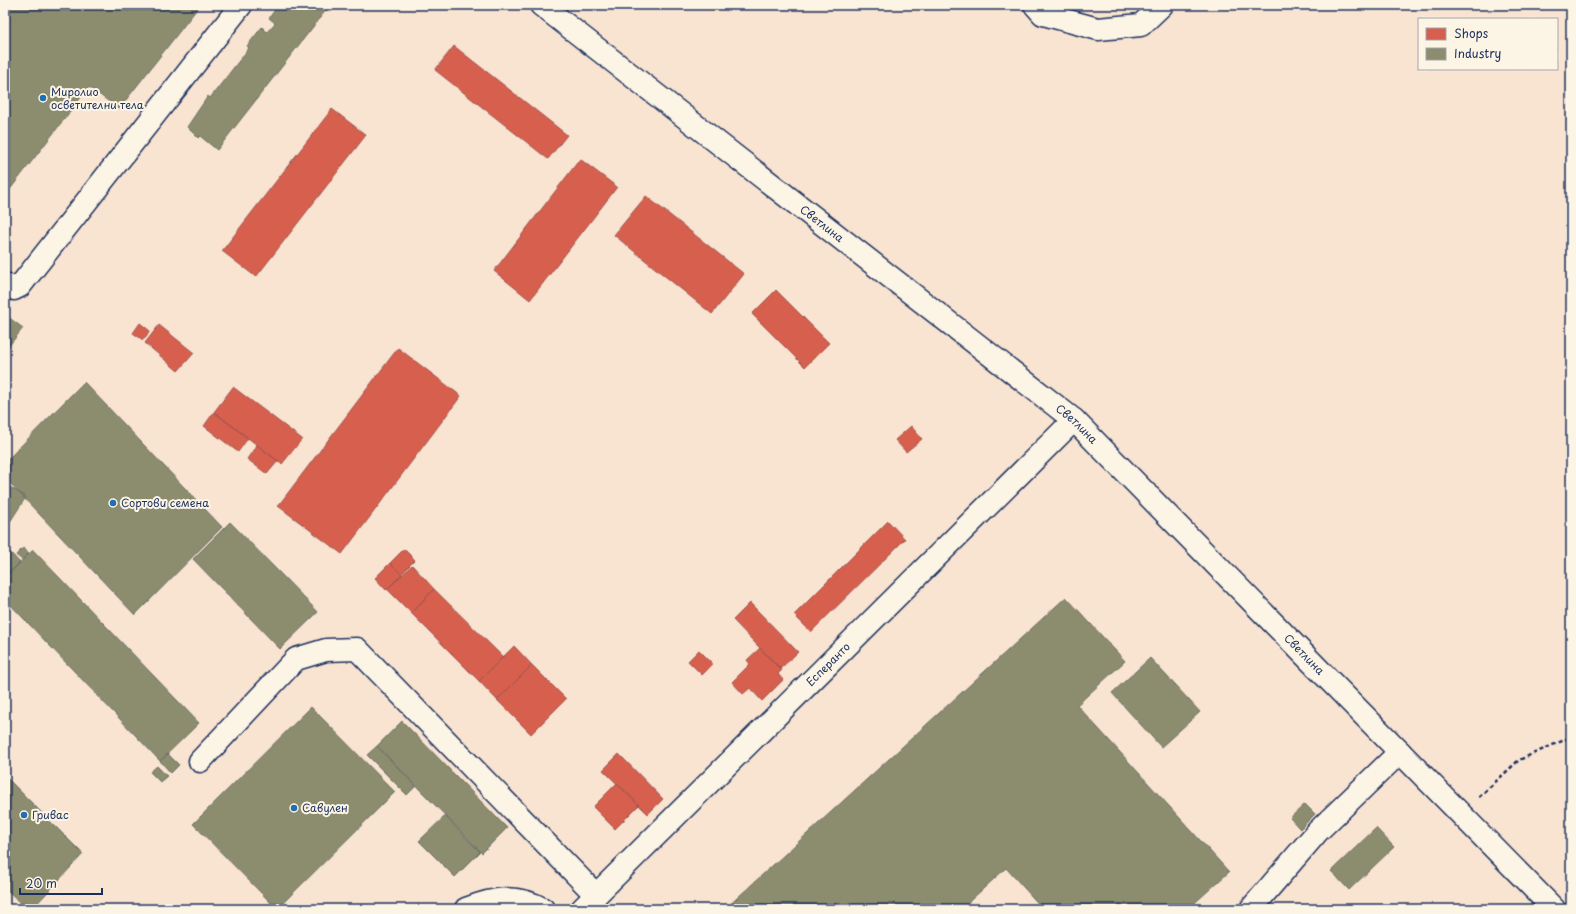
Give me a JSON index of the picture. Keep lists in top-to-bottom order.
{
  "streets": {
    "street": ["Светлина", "Есперанто"]
  },
  "crossings": [
    ["Светлина", "Есперанто"]
  ],
  "places": [
    "Миролио осветителни тела",
    "Сортови семена",
    "Савулен",
    "Гривас"
  ],
  "legend": ["Shops", "Industry"],
  "scale_bar": "20 m"
}
